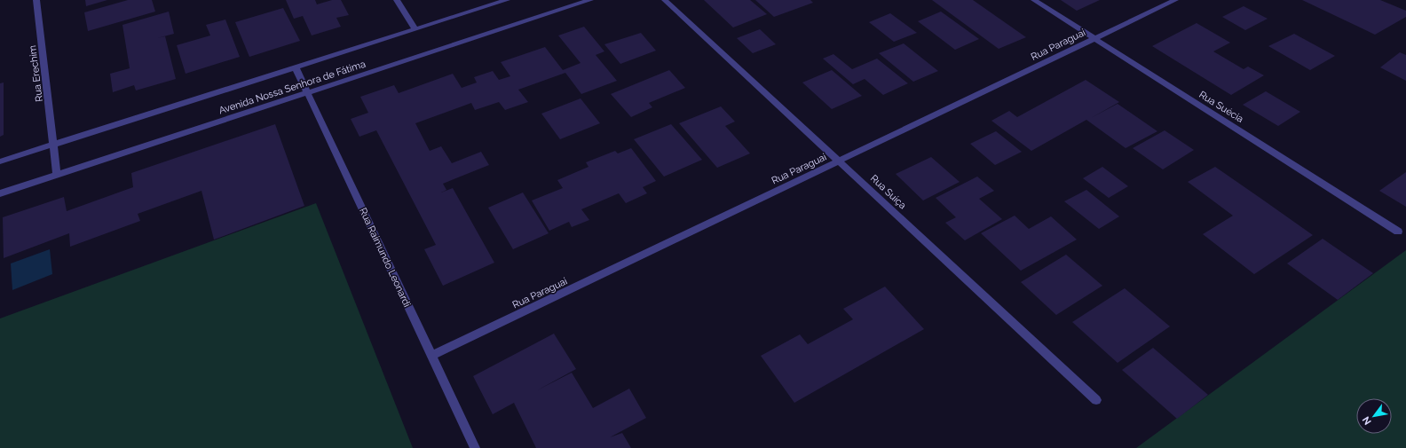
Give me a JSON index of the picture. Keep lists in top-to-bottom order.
{
  "streets": {
    "street": [
      "Rua Paraguai",
      "Rua Erechim",
      "Avenida Nossa Senhora de Fátima",
      "Rua Suécia",
      "Rua Suiça",
      "Rua Raimundo Leonardi"
    ]
  },
  "crossings": [
    ["Rua Paraguai", "Rua Suécia"],
    ["Rua Paraguai", "Rua Suiça"],
    ["Rua Paraguai", "Rua Raimundo Leonardi"],
    ["Rua Erechim", "Avenida Nossa Senhora de Fátima"],
    ["Avenida Nossa Senhora de Fátima", "Rua Raimundo Leonardi"]
  ],
  "north": "bottom left"
}
